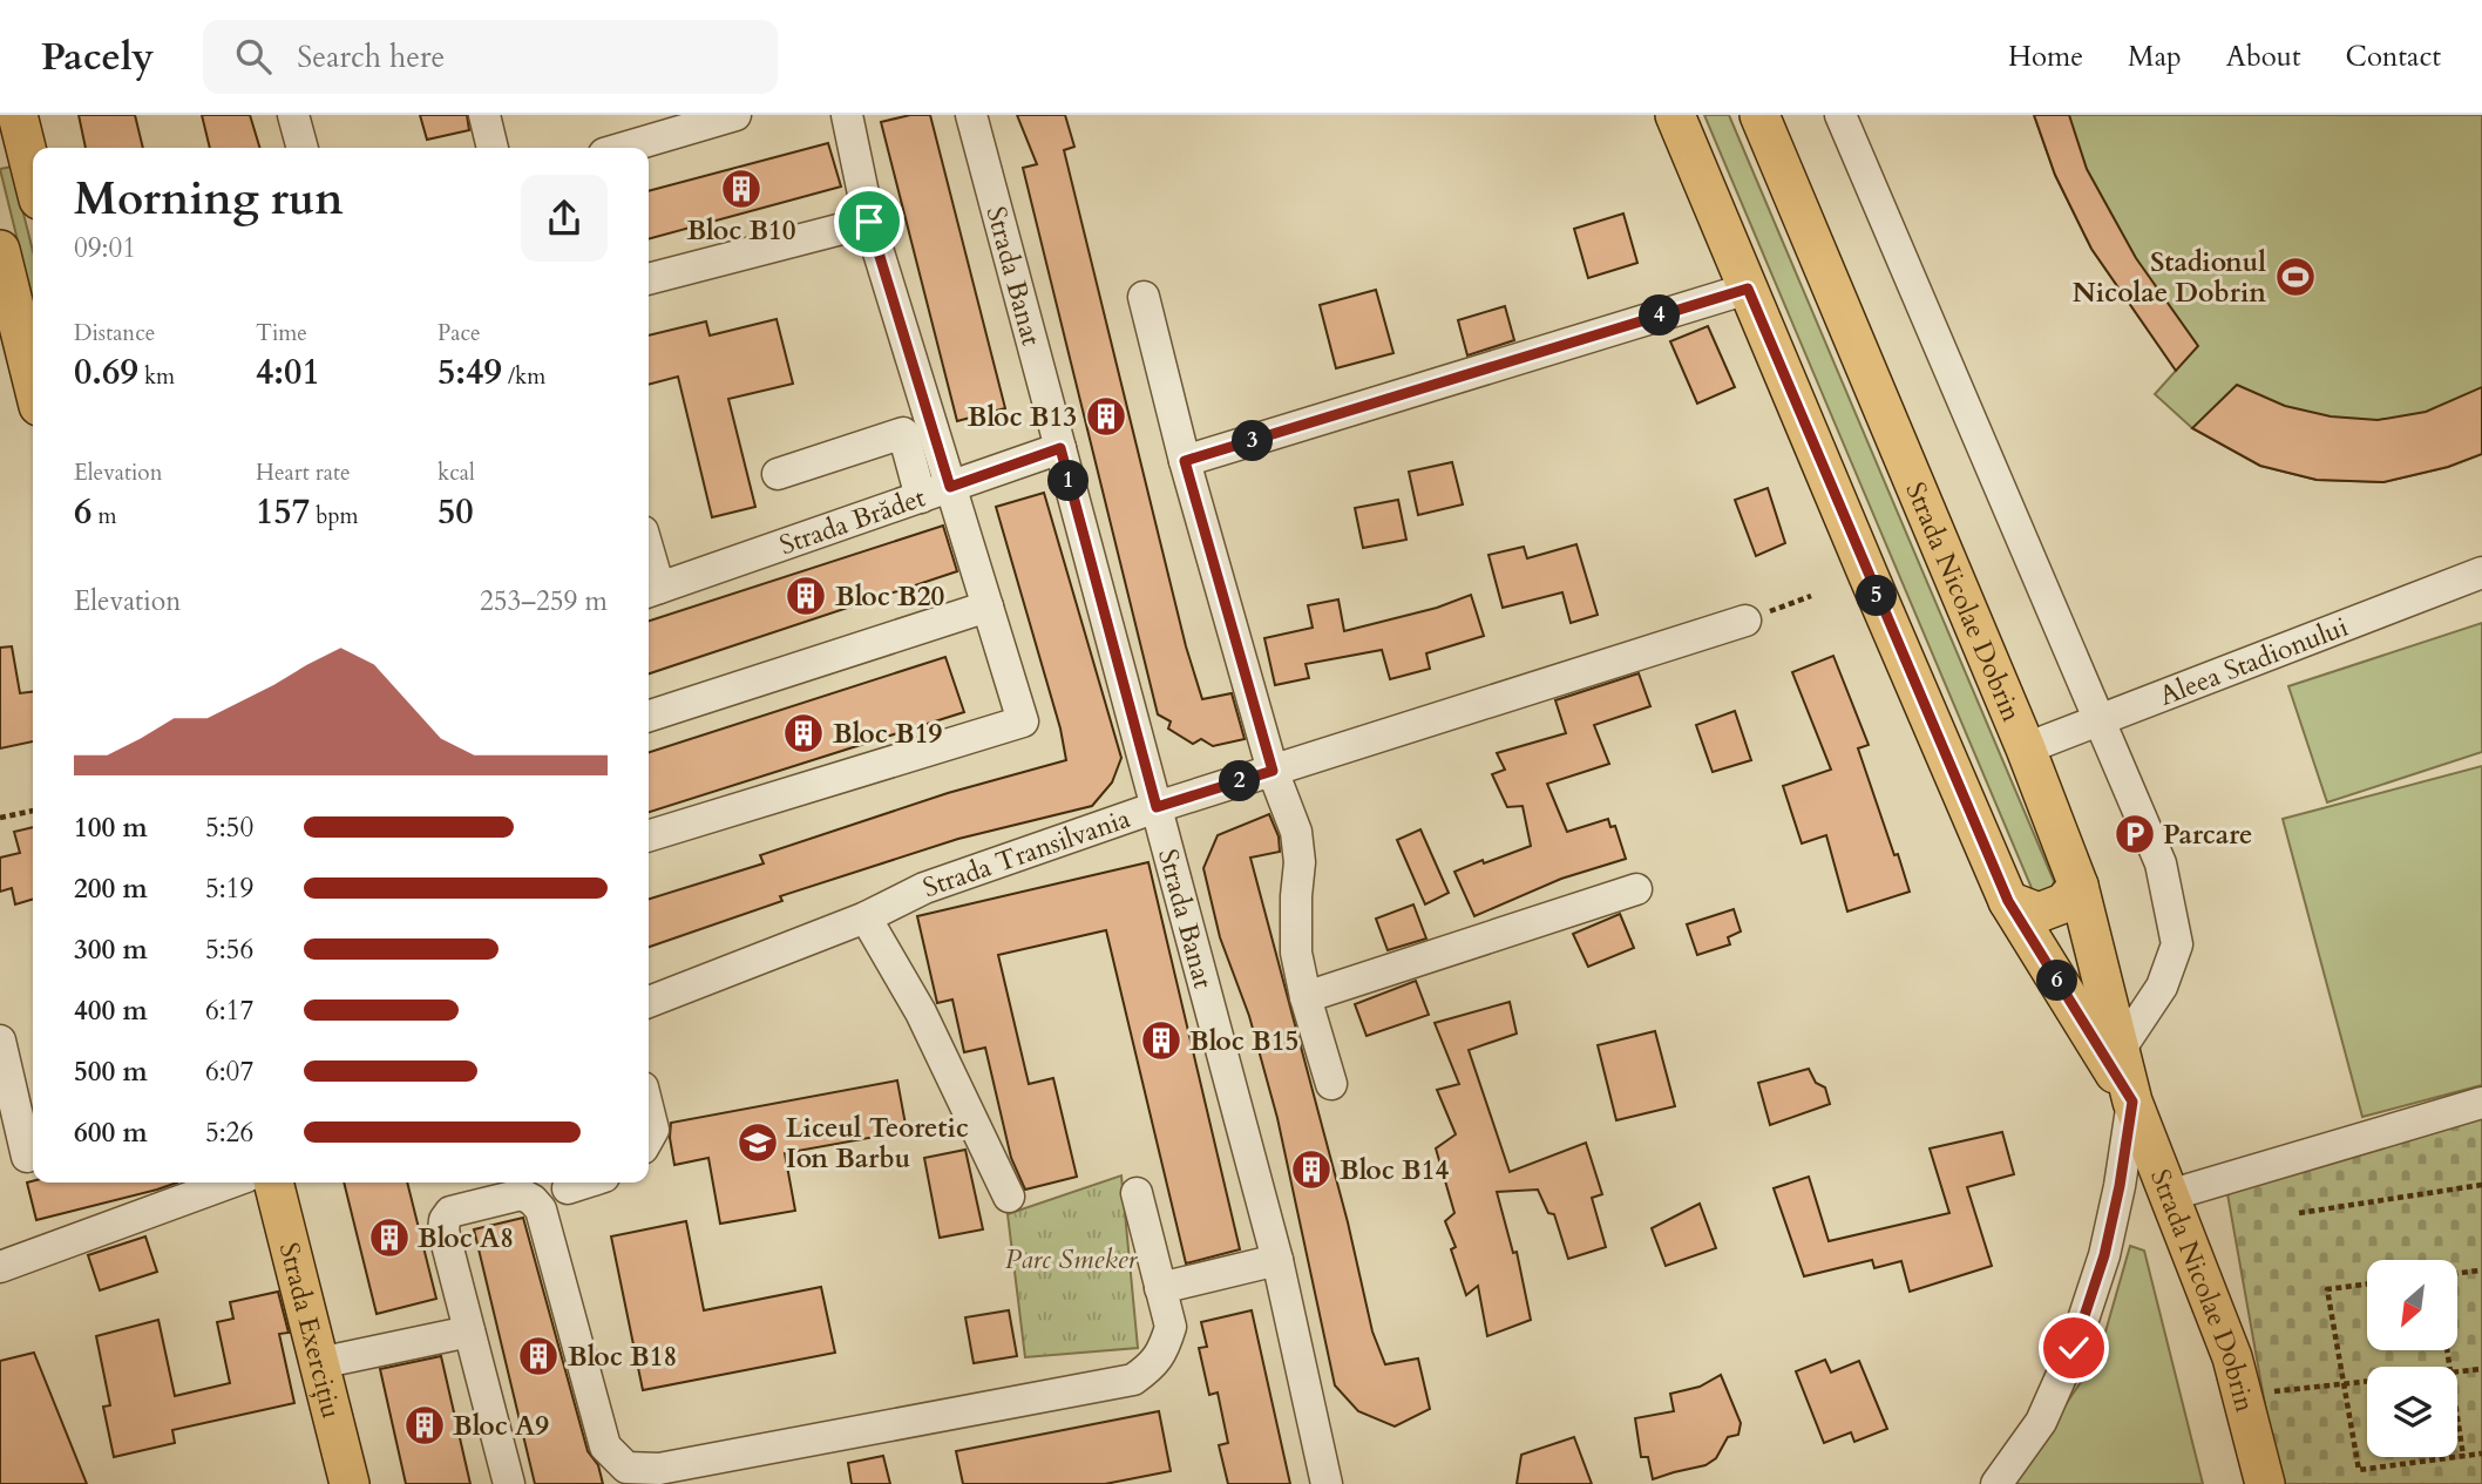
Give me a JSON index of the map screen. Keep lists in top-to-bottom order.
{
  "streets": {
    "main road": ["Strada Nicolae Dobrin", "Strada Exercițiu"],
    "street": [
      "Strada Banat",
      "Strada Brădet",
      "Aleea Stadionului",
      "Strada Transilvania"
    ]
  },
  "crossings": [
    ["Strada Banat", "Strada Brădet"],
    ["Strada Banat", "Strada Transilvania"],
    ["Strada Nicolae Dobrin", "Aleea Stadionului"]
  ],
  "parks": ["Parc Smeker"],
  "places": {
    "building": [
      "Bloc B10",
      "Bloc B13",
      "Bloc B20",
      "Bloc B19",
      "Bloc B15",
      "Bloc B14",
      "Bloc A8",
      "Bloc B18",
      "Bloc A9"
    ],
    "sports": ["Stadionul Nicolae Dobrin"],
    "parking": ["Parcare"],
    "school or university": ["Liceul Teoretic Ion Barbu"]
  },
  "north": "bottom left",
  "page": {
    "header": "Pacely",
    "search": "Search here",
    "nav": [
      "Home",
      "Map",
      "About",
      "Contact"
    ],
    "heading": ["Morning run", "09:01"],
    "stats": [
      ["Distance", "0.69 km"],
      ["Time", "4:01"],
      ["Pace", "5:49 /km"],
      ["Elevation", "6 m"],
      ["Heart rate", "157 bpm"],
      ["kcal", "50"]
    ],
    "pins": [
      "4",
      "3",
      "1",
      "5",
      "2",
      "6"
    ],
    "chart": ["Elevation", "253–259 m"],
    "list": [
      {
        "name": "100 m",
        "note": "5:50"
      },
      {
        "name": "200 m",
        "note": "5:19"
      },
      {
        "name": "300 m",
        "note": "5:56"
      },
      {
        "name": "400 m",
        "note": "6:17"
      },
      {
        "name": "500 m",
        "note": "6:07"
      },
      {
        "name": "600 m",
        "note": "5:26"
      }
    ]
  }
}
